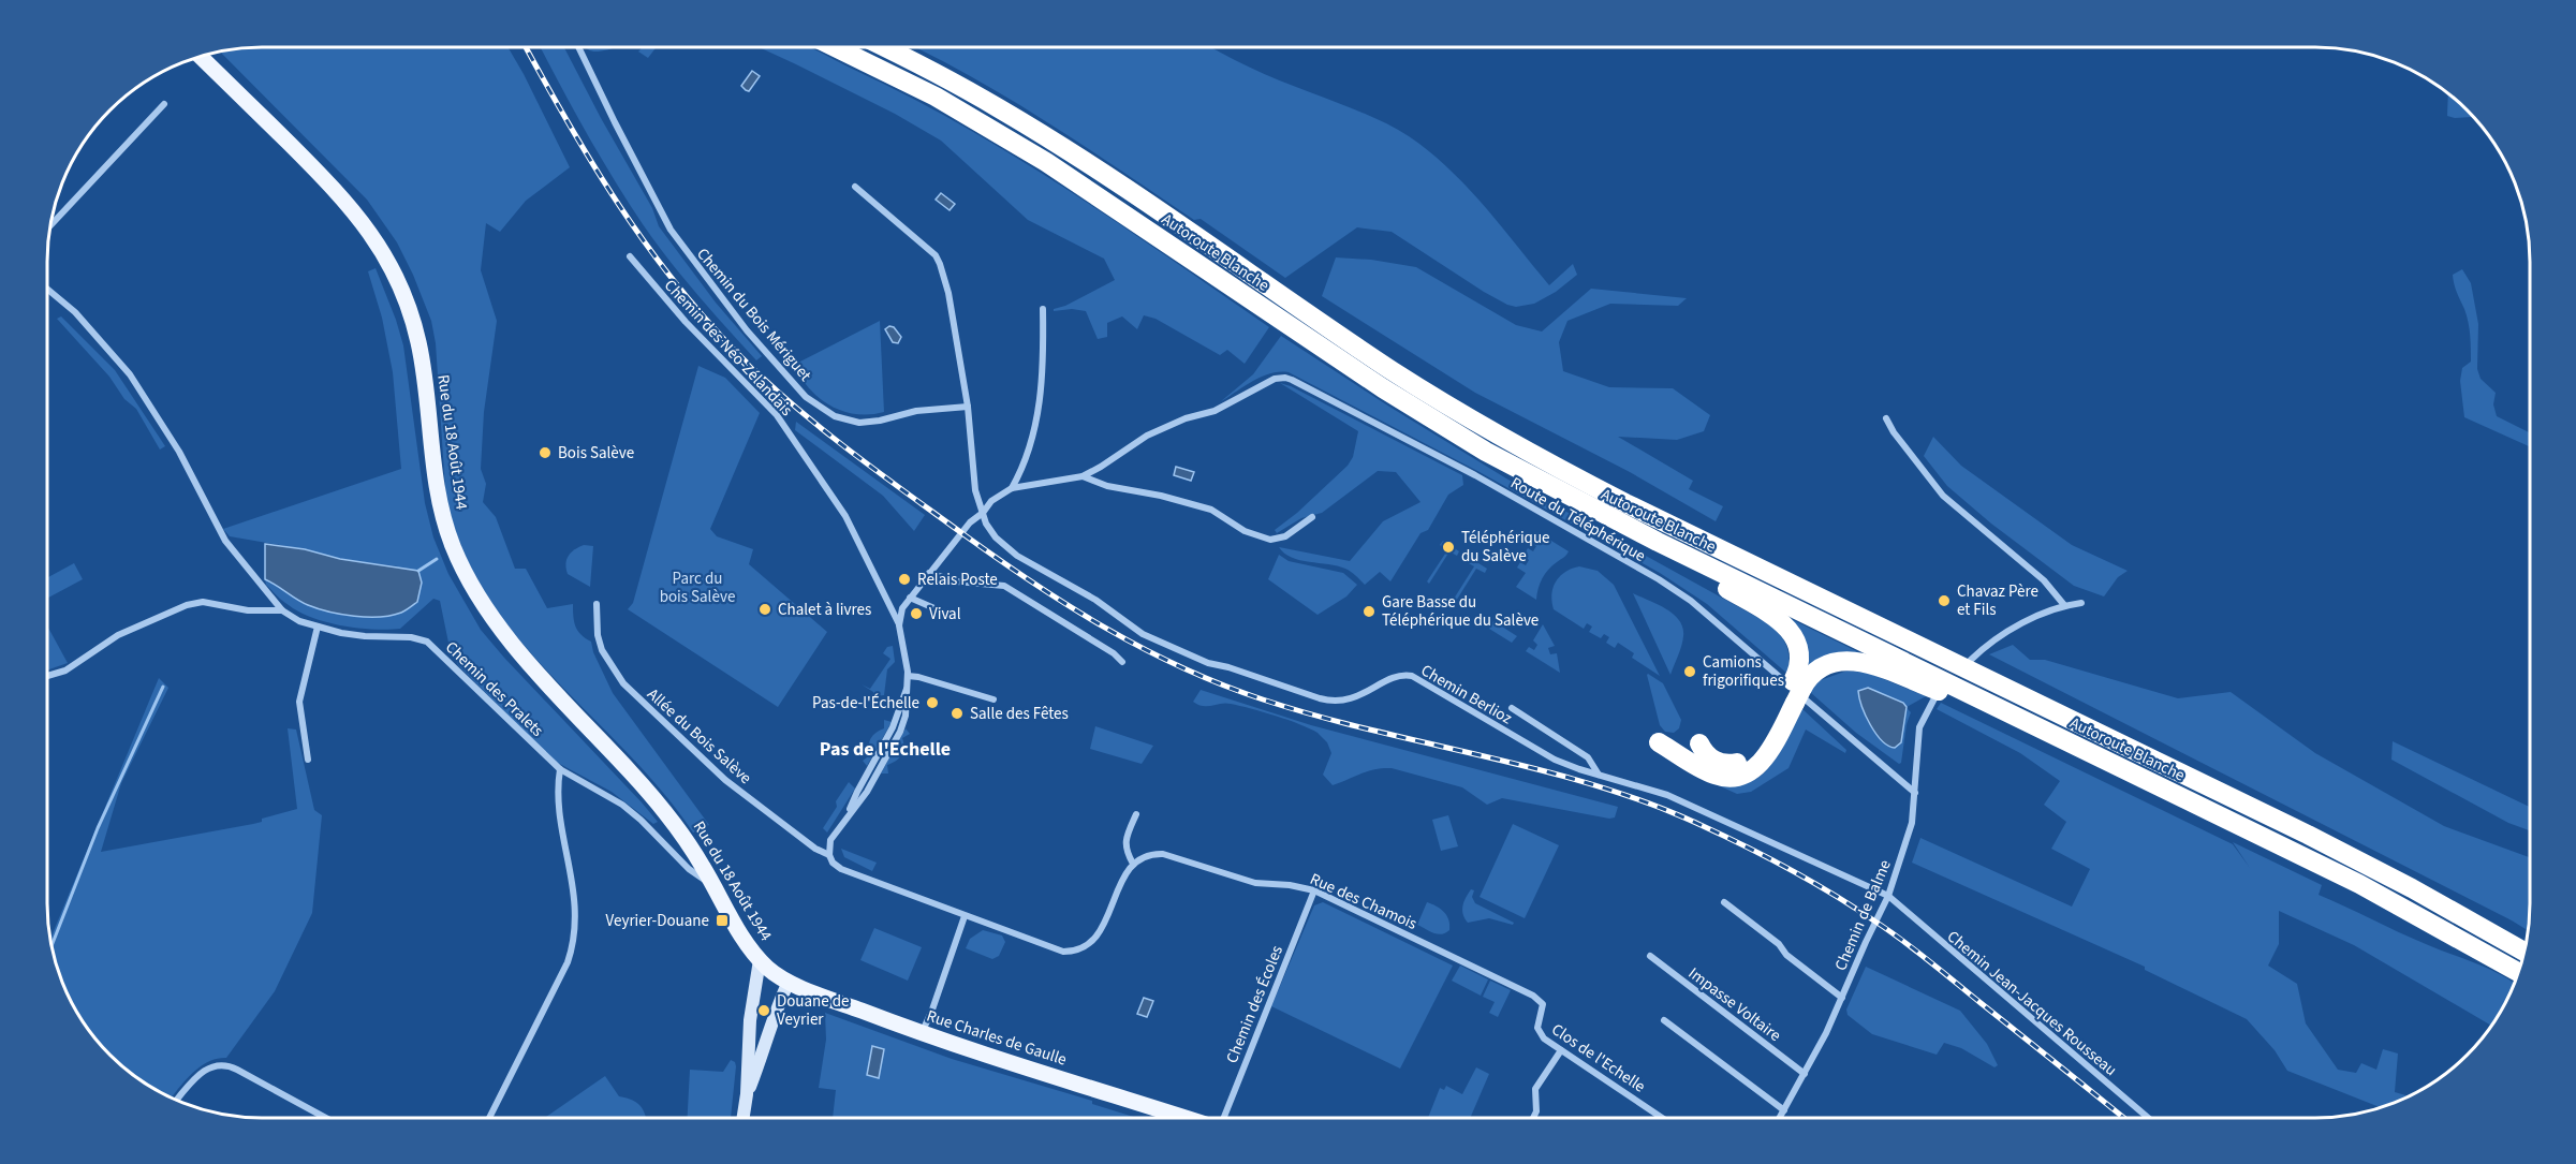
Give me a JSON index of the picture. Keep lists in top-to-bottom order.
{
  "streets": {
    "highway": ["Autoroute Blanche"],
    "main road": ["Rue du 18 Août 1944", "Rue Charles de Gaulle"],
    "street": [
      "Chemin du Bois Mériguet",
      "Chemin des Néo-Zélandais",
      "Route du Téléphérique",
      "Chemin des Pralets",
      "Chemin Berlioz",
      "Allée du Bois Salève",
      "Rue des Chamois",
      "Chemin de Balme",
      "Chemin Jean-Jacques Rousseau",
      "Chemin des Écoles",
      "Impasse Voltaire",
      "Clos de l'Echelle"
    ]
  },
  "crossings": [
    ["Rue du 18 Août 1944", "Chemin des Pralets"],
    ["Rue du 18 Août 1944", "Rue Charles de Gaulle"],
    ["Route du Téléphérique", "Chemin de Balme"],
    ["Chemin Berlioz", "Chemin de Balme"],
    ["Chemin Berlioz", "Chemin Jean-Jacques Rousseau"],
    ["Rue des Chamois", "Chemin des Écoles"],
    ["Rue des Chamois", "Clos de l'Echelle"],
    ["Chemin de Balme", "Chemin Jean-Jacques Rousseau"],
    ["Chemin de Balme", "Impasse Voltaire"]
  ],
  "districts": ["Pas de l'Echelle"],
  "parks": ["Parc du bois Salève"],
  "places": {
    "other": [
      "Bois Salève",
      "Téléphérique du Salève",
      "Relais Poste",
      "Chavaz Père et Fils",
      "Chalet à livres",
      "Gare Basse du Téléphérique du Salève",
      "Vival",
      "Camions frigorifiques",
      "Pas-de-l'Échelle",
      "Salle des Fêtes",
      "Douane de Veyrier"
    ],
    "transit": ["Veyrier-Douane"]
  }
}
